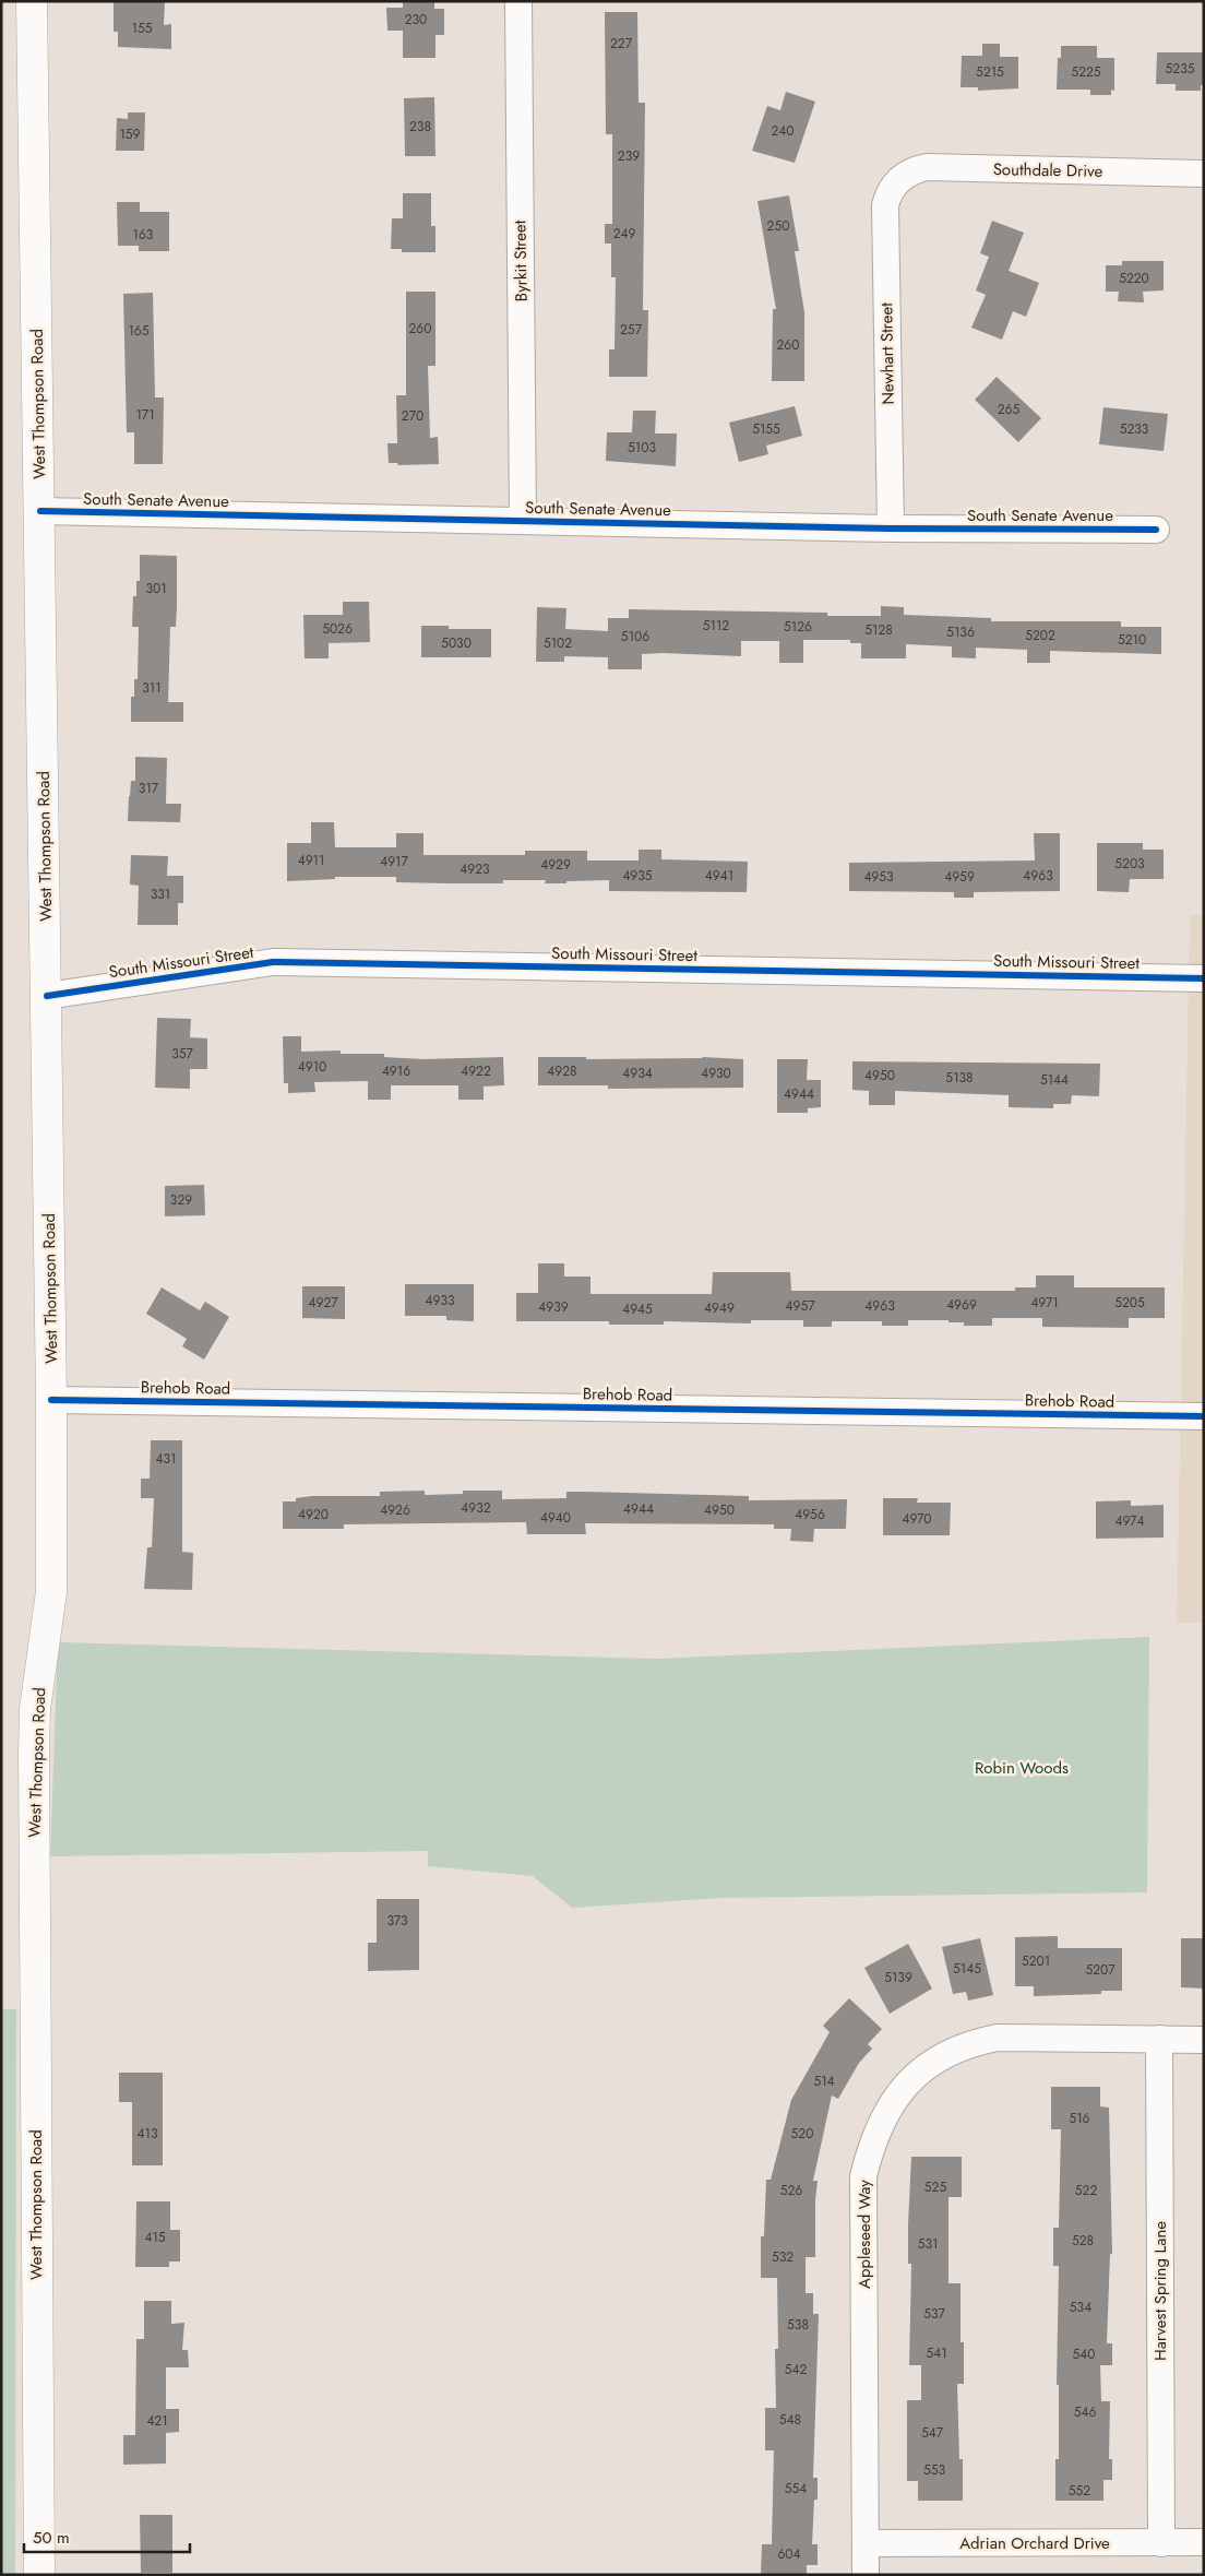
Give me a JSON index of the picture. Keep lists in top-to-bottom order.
{
  "streets": {
    "main road": ["West Thompson Road"],
    "street": [
      "Southdale Drive",
      "Byrkit Street",
      "Newhart Street",
      "South Senate Avenue",
      "South Missouri Street",
      "Brehob Road",
      "Appleseed Way",
      "Harvest Spring Lane",
      "Adrian Orchard Drive"
    ]
  },
  "crossings": [
    ["Southdale Drive", "Newhart Street"],
    ["Byrkit Street", "South Senate Avenue"],
    ["Newhart Street", "South Senate Avenue"],
    ["West Thompson Road", "South Senate Avenue"],
    ["West Thompson Road", "South Missouri Street"],
    ["West Thompson Road", "Brehob Road"],
    ["Appleseed Way", "Harvest Spring Lane"],
    ["Appleseed Way", "Adrian Orchard Drive"],
    ["Harvest Spring Lane", "Adrian Orchard Drive"]
  ],
  "parks": ["Robin Woods"],
  "house_numbers": [
    "230",
    "155",
    "227",
    "5235",
    "5215",
    "5225",
    "238",
    "240",
    "159",
    "239",
    "250",
    "249",
    "163",
    "5220",
    "260",
    "257",
    "165",
    "260",
    "265",
    "171",
    "270",
    "5155",
    "5233",
    "5103",
    "301",
    "5112",
    "5126",
    "5026",
    "5128",
    "5136",
    "5202",
    "5106",
    "5210",
    "5030",
    "5102",
    "311",
    "317",
    "4911",
    "4917",
    "5203",
    "4929",
    "4923",
    "4935",
    "4941",
    "4963",
    "4953",
    "4959",
    "331",
    "357",
    "4910",
    "4916",
    "4922",
    "4928",
    "4934",
    "4930",
    "4950",
    "5138",
    "5144",
    "4944",
    "329",
    "4933",
    "4927",
    "4971",
    "5205",
    "4969",
    "4957",
    "4963",
    "4939",
    "4949",
    "4945",
    "431",
    "4932",
    "4944",
    "4926",
    "4950",
    "4920",
    "4956",
    "4940",
    "4970",
    "4974",
    "373",
    "5201",
    "5145",
    "5207",
    "5139",
    "514",
    "516",
    "413",
    "520",
    "525",
    "526",
    "522",
    "415",
    "528",
    "531",
    "532",
    "534",
    "537",
    "538",
    "541",
    "540",
    "542",
    "546",
    "548",
    "421",
    "547",
    "553",
    "554",
    "552",
    "604"
  ],
  "scale_bar": "50 m"
}
